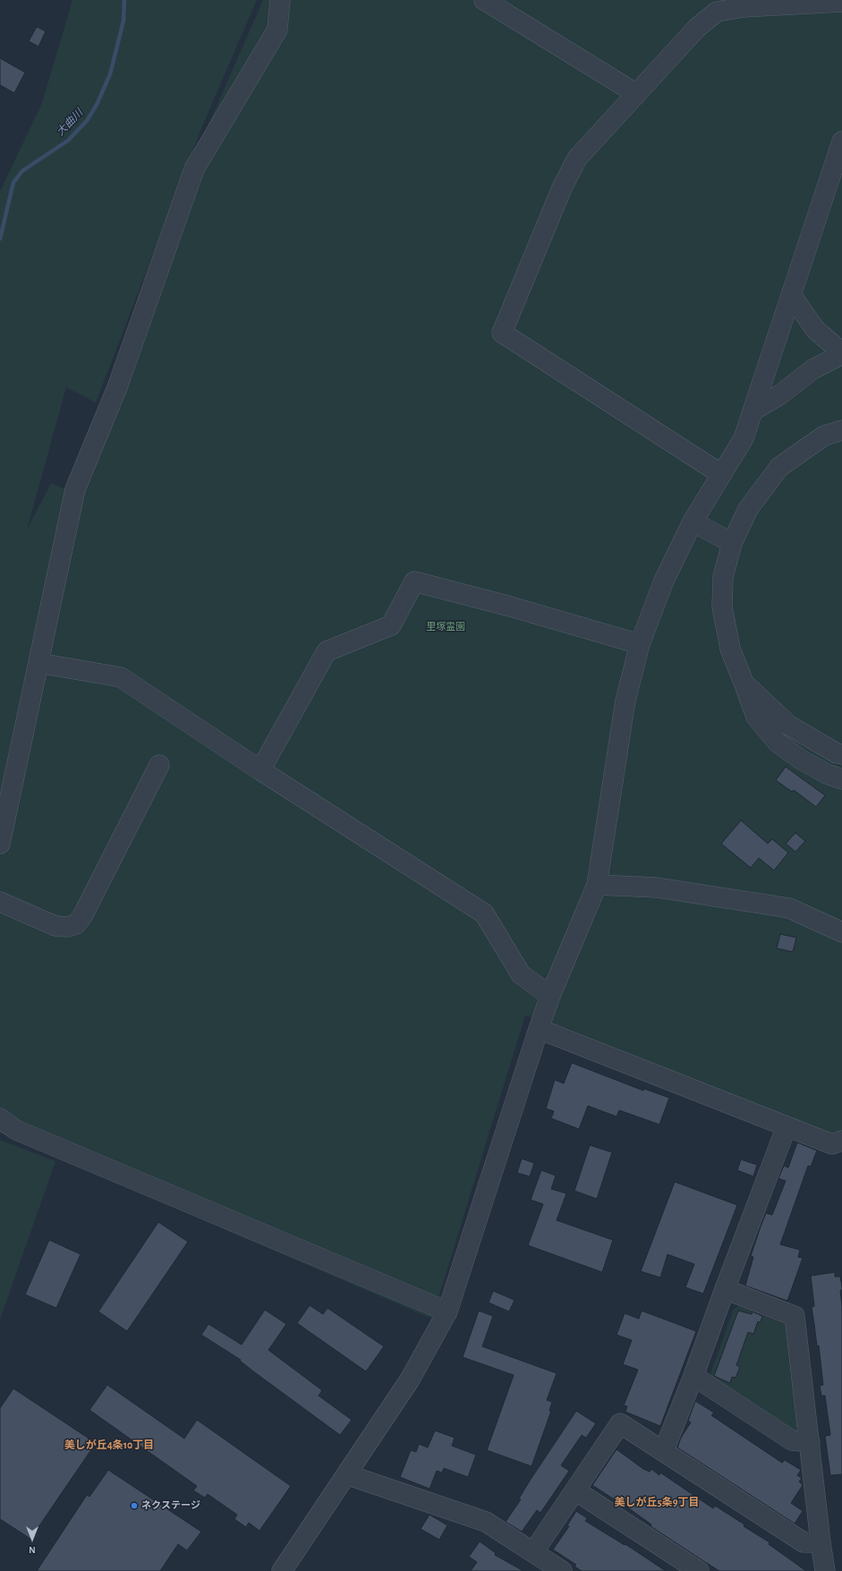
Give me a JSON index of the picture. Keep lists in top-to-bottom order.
{
  "districts": ["美しが丘4条10丁目", "美しが丘5条9丁目"],
  "water": ["大曲川"],
  "parks": ["里塚霊園"],
  "places": ["ネクステージ"],
  "north": "bottom"
}
